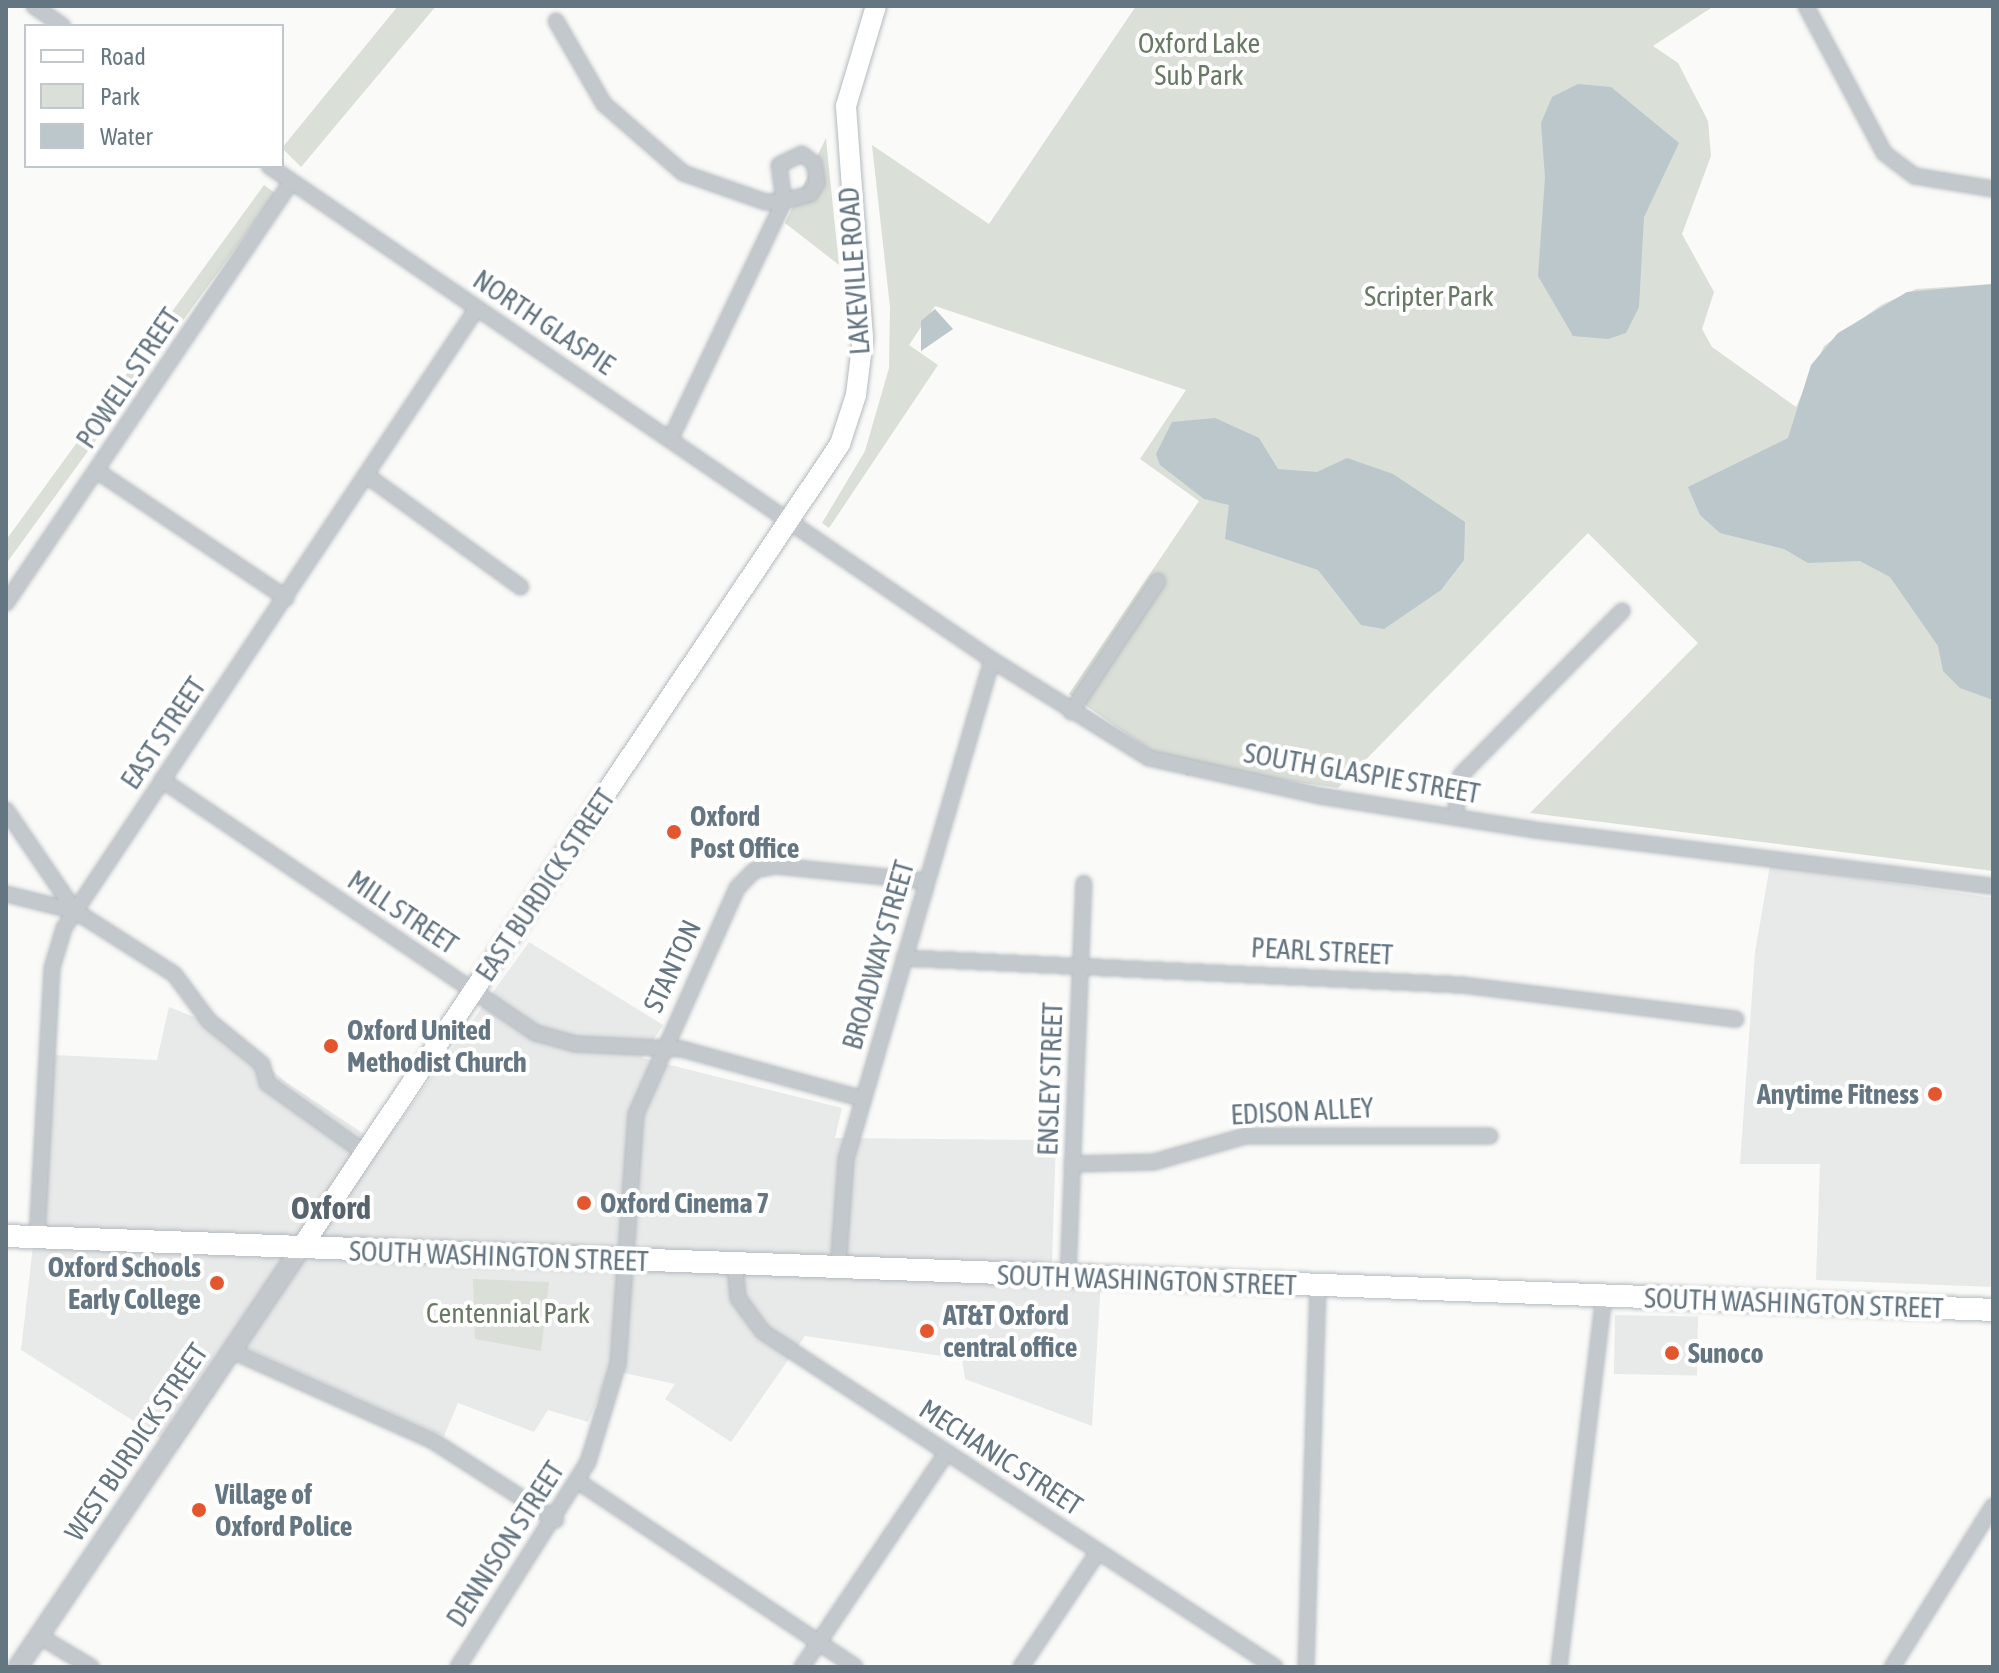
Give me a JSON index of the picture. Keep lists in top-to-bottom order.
{
  "streets": {
    "main road": ["LAKEVILLE ROAD", "EAST BURDICK STREET", "SOUTH WASHINGTON STREET"],
    "street": [
      "NORTH GLASPIE",
      "POWELL STREET",
      "EAST STREET",
      "SOUTH GLASPIE STREET",
      "MILL STREET",
      "PEARL STREET",
      "BROADWAY STREET",
      "STANTON",
      "ENSLEY STREET",
      "EDISON ALLEY",
      "WEST BURDICK STREET",
      "MECHANIC STREET",
      "DENNISON STREET"
    ]
  },
  "crossings": [
    ["LAKEVILLE ROAD", "NORTH GLASPIE"],
    ["LAKEVILLE ROAD", "SOUTH GLASPIE STREET"],
    ["LAKEVILLE ROAD", "EAST BURDICK STREET"],
    ["NORTH GLASPIE", "POWELL STREET"],
    ["NORTH GLASPIE", "EAST STREET"],
    ["NORTH GLASPIE", "SOUTH GLASPIE STREET"],
    ["NORTH GLASPIE", "EAST BURDICK STREET"],
    ["EAST STREET", "MILL STREET"],
    ["EAST STREET", "SOUTH WASHINGTON STREET"],
    ["SOUTH GLASPIE STREET", "EAST BURDICK STREET"],
    ["SOUTH GLASPIE STREET", "BROADWAY STREET"],
    ["EAST BURDICK STREET", "MILL STREET"],
    ["EAST BURDICK STREET", "SOUTH WASHINGTON STREET"],
    ["EAST BURDICK STREET", "WEST BURDICK STREET"],
    ["MILL STREET", "BROADWAY STREET"],
    ["MILL STREET", "STANTON"],
    ["PEARL STREET", "BROADWAY STREET"],
    ["PEARL STREET", "ENSLEY STREET"],
    ["BROADWAY STREET", "STANTON"],
    ["BROADWAY STREET", "SOUTH WASHINGTON STREET"],
    ["STANTON", "SOUTH WASHINGTON STREET"],
    ["STANTON", "DENNISON STREET"],
    ["ENSLEY STREET", "EDISON ALLEY"],
    ["ENSLEY STREET", "SOUTH WASHINGTON STREET"],
    ["SOUTH WASHINGTON STREET", "WEST BURDICK STREET"],
    ["SOUTH WASHINGTON STREET", "MECHANIC STREET"],
    ["SOUTH WASHINGTON STREET", "DENNISON STREET"]
  ],
  "districts": ["Oxford"],
  "parks": ["Oxford Lake Sub Park", "Scripter Park", "Centennial Park"],
  "places": [
    "Oxford Post Office",
    "Oxford United Methodist Church",
    "Anytime Fitness",
    "Oxford Cinema 7",
    "Oxford Schools Early College",
    "AT&T Oxford central office",
    "Sunoco",
    "Village of Oxford Police"
  ],
  "legend": ["Road", "Park", "Water"]
}
